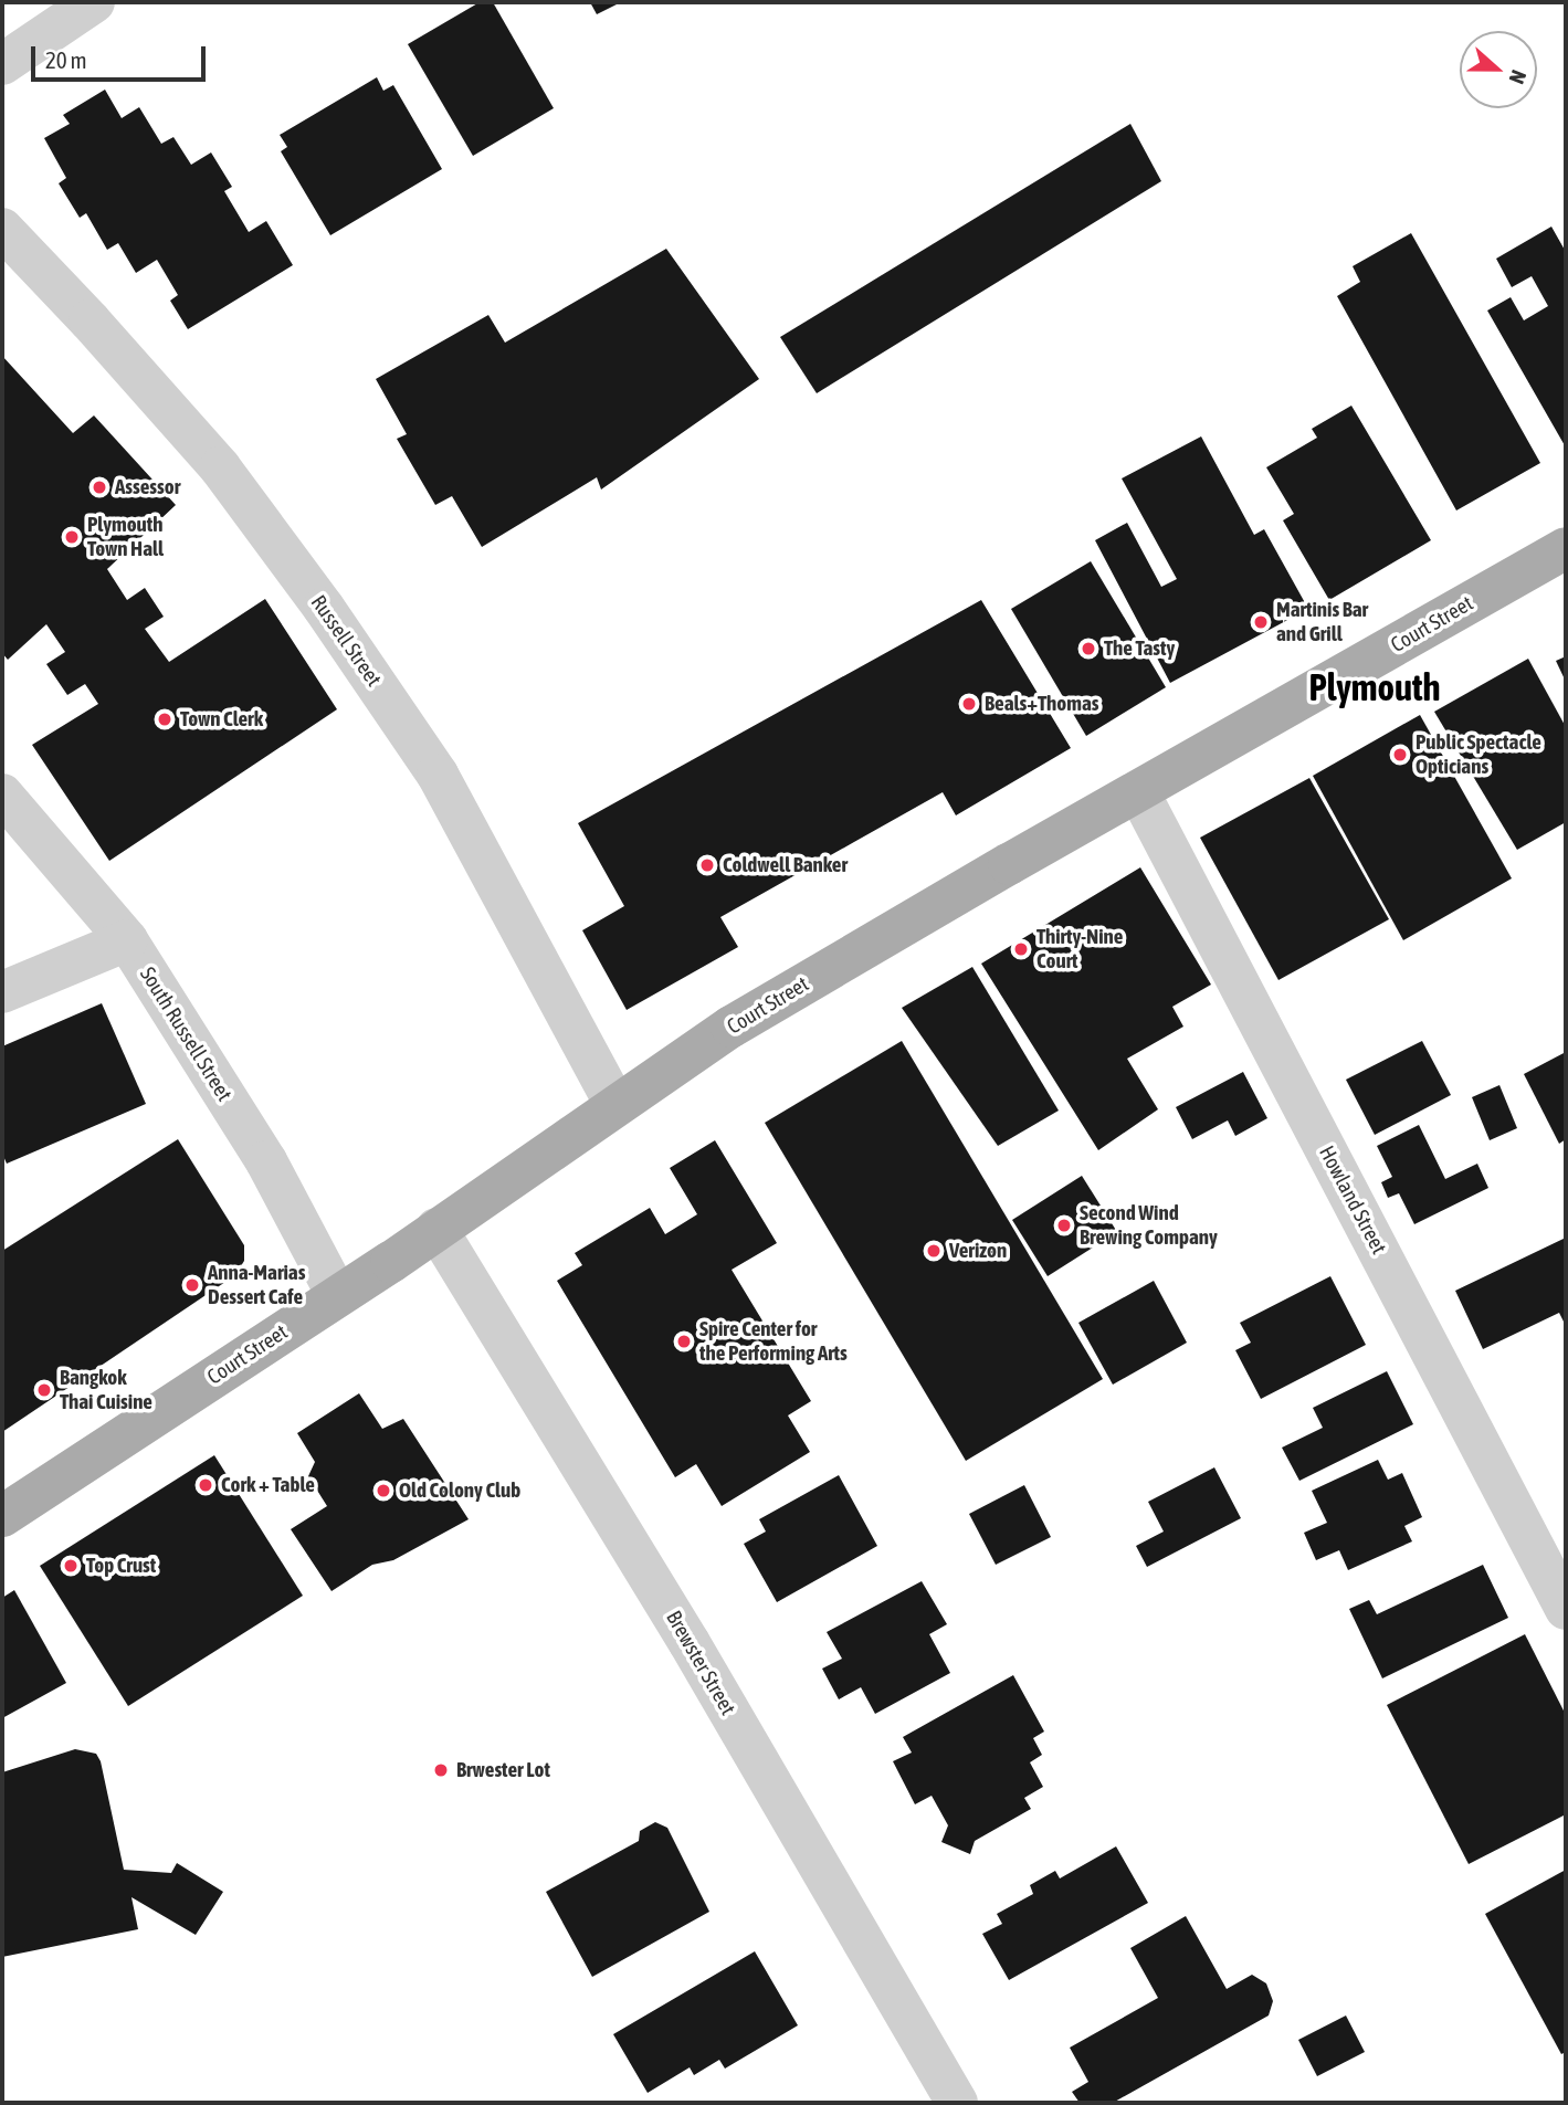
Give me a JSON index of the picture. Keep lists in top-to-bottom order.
{
  "streets": {
    "main road": ["Court Street"],
    "street": [
      "Russell Street",
      "South Russell Street",
      "Howland Street",
      "Brewster Street"
    ]
  },
  "crossings": [
    ["Court Street", "Russell Street"],
    ["Court Street", "South Russell Street"],
    ["Court Street", "Howland Street"],
    ["Court Street", "Brewster Street"]
  ],
  "districts": ["Plymouth"],
  "places": [
    "Assessor",
    "Plymouth Town Hall",
    "Martinis Bar and Grill",
    "The Tasty",
    "Beals+Thomas",
    "Town Clerk",
    "Public Spectacle Opticians",
    "Coldwell Banker",
    "Thirty-Nine Court",
    "Second Wind Brewing Company",
    "Verizon",
    "Anna-Marias Dessert Cafe",
    "Spire Center for the Performing Arts",
    "Bangkok Thai Cuisine",
    "Cork + Table",
    "Old Colony Club",
    "Top Crust",
    "Brwester Lot"
  ],
  "scale_bar": "20 m",
  "north": "right"
}
